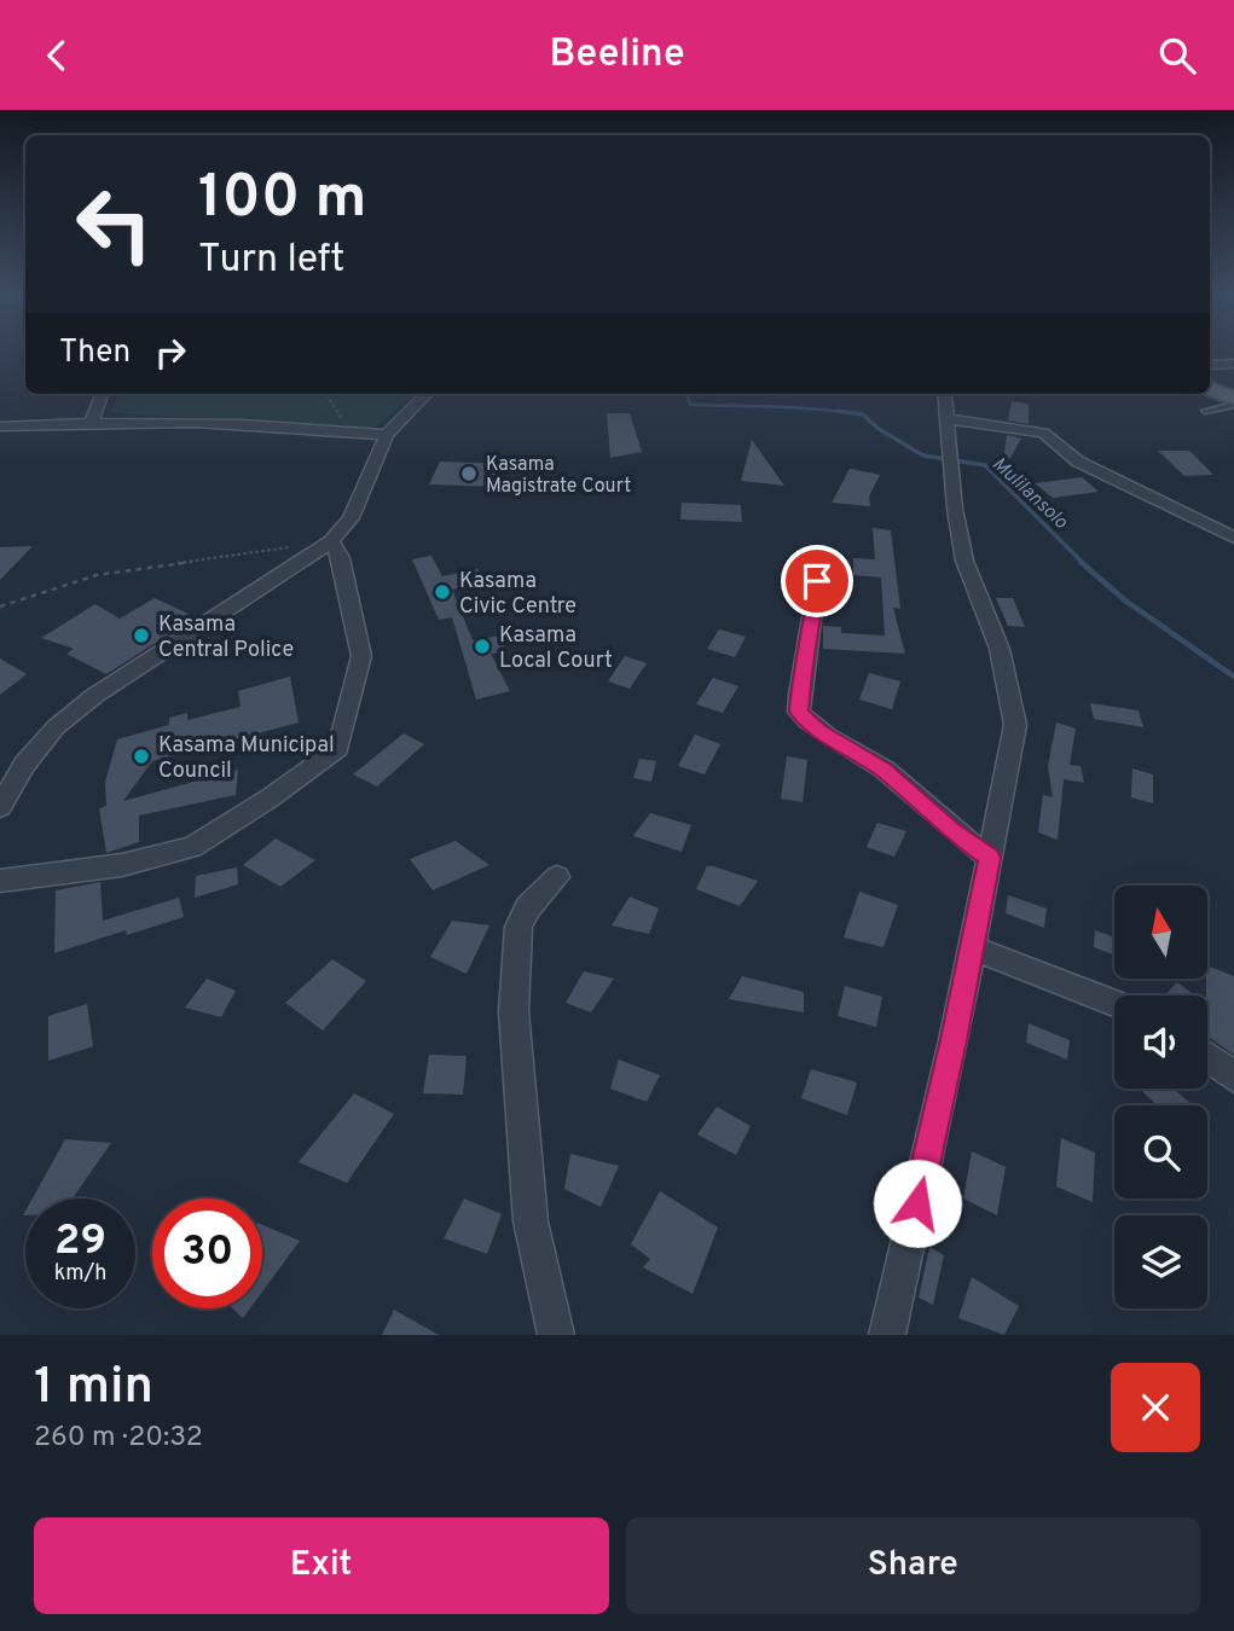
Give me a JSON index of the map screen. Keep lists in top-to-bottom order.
{
  "water": ["Mulilansolo"],
  "places": [
    "Kasama Magistrate Court",
    "Kasama Civic Centre",
    "Kasama Central Police",
    "Kasama Local Court",
    "Kasama Municipal Council"
  ],
  "north": "top",
  "page": {
    "header": "Beeline",
    "turn": ["100 m", "Turn left"],
    "then": "Then",
    "speed": "29 km/h",
    "limit": "30",
    "heading": ["1 min", "260 m · 20:32"],
    "buttons": ["Exit", "Share"]
  }
}
